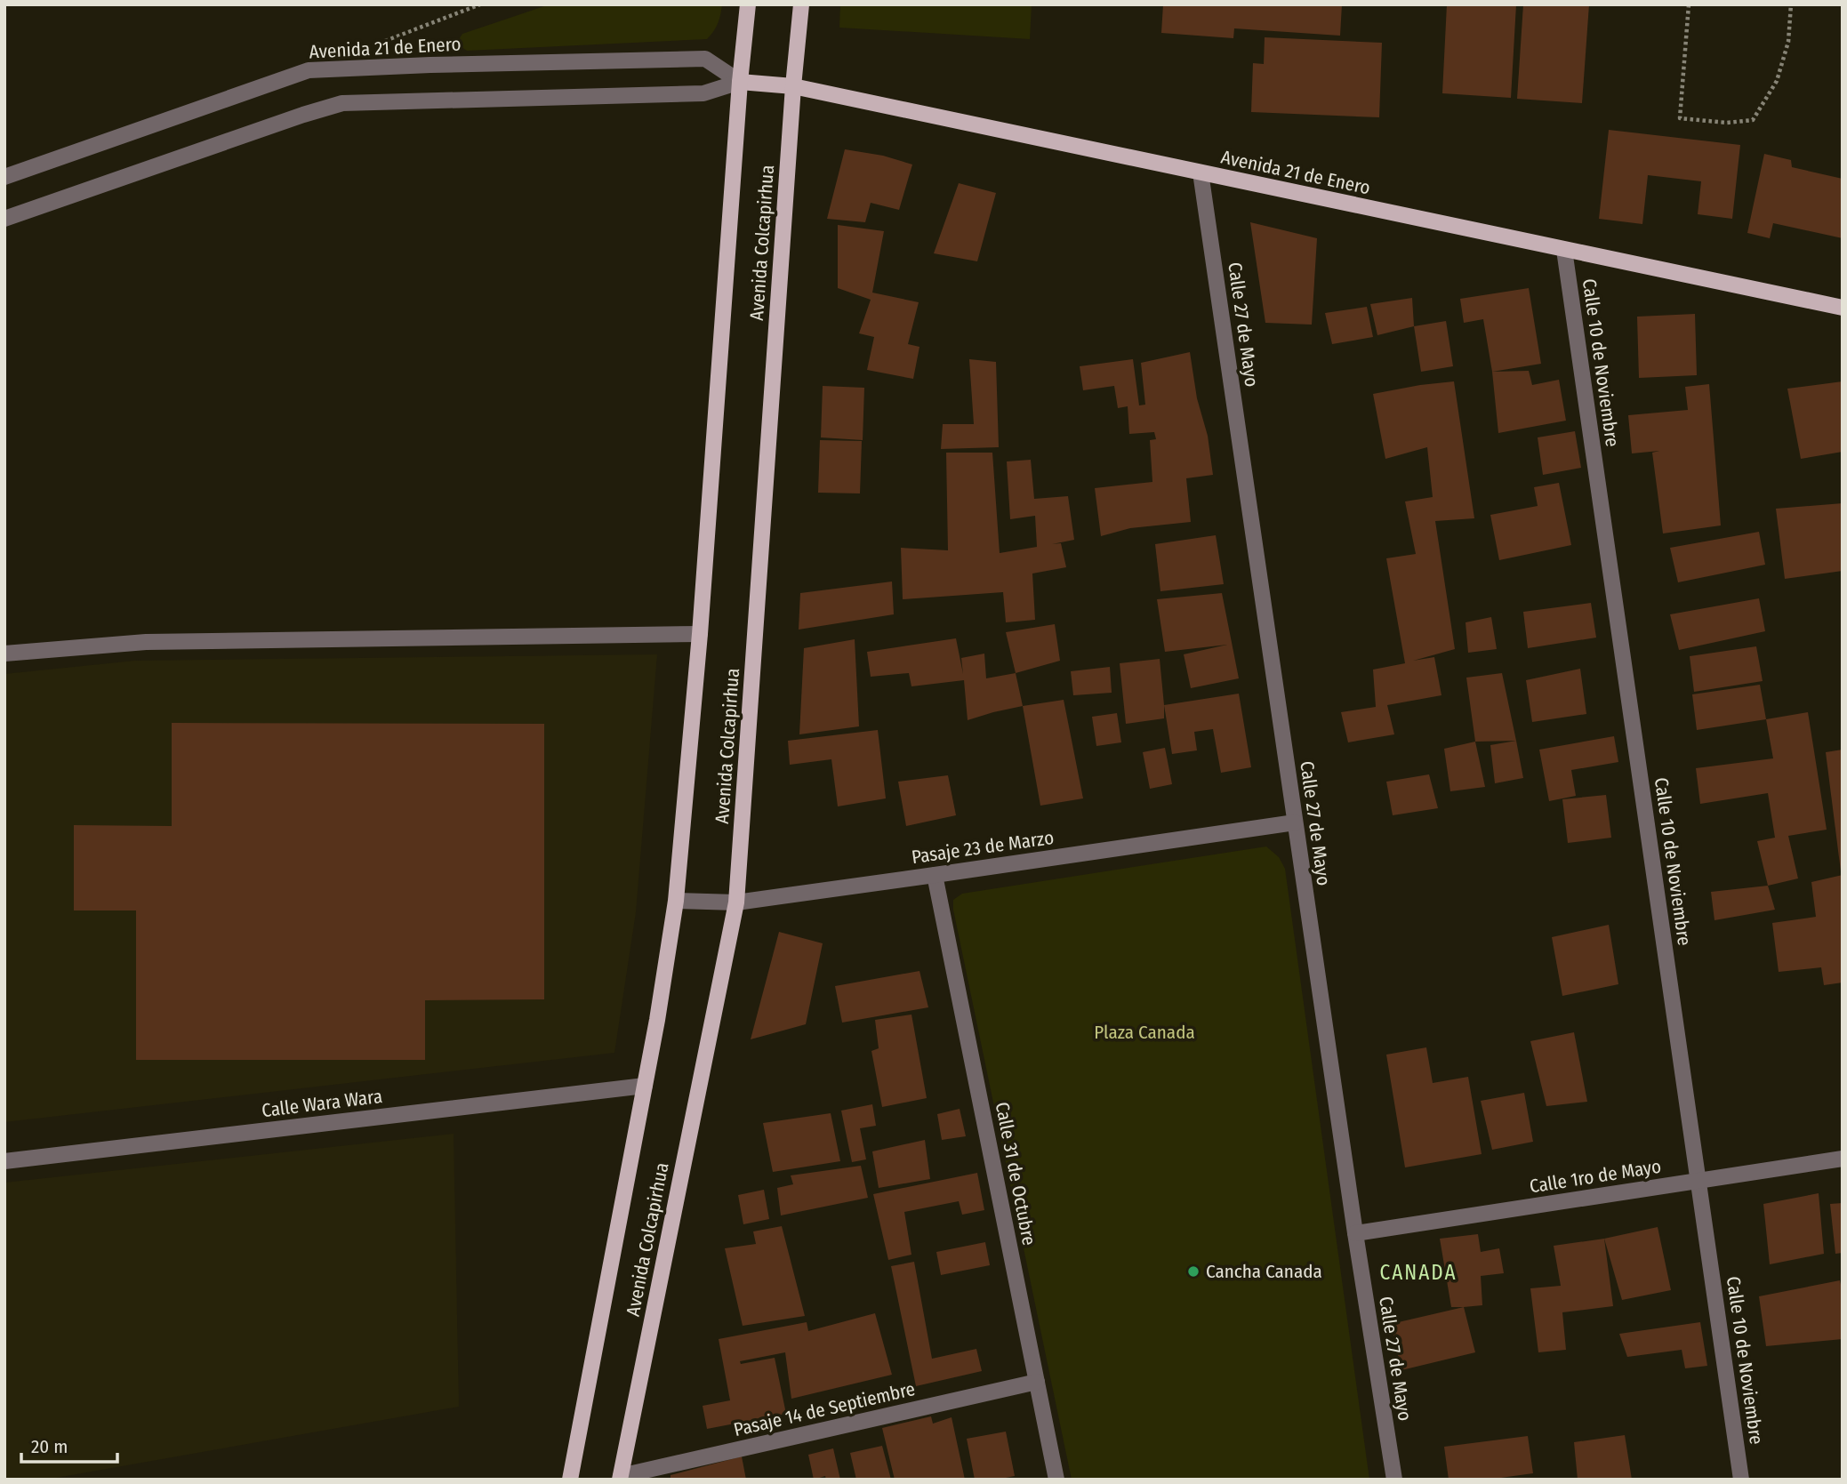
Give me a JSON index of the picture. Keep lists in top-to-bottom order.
{
  "streets": {
    "main road": ["Avenida 21 de Enero", "Avenida Colcapirhua"],
    "street": [
      "Calle 27 de Mayo",
      "Calle 10 de Noviembre",
      "Pasaje 23 de Marzo",
      "Calle Wara Wara",
      "Calle 31 de Octubre",
      "Calle 1ro de Mayo",
      "Pasaje 14 de Septiembre"
    ]
  },
  "crossings": [
    ["Avenida 21 de Enero", "Avenida Colcapirhua"],
    ["Avenida 21 de Enero", "Calle 27 de Mayo"],
    ["Avenida 21 de Enero", "Calle 10 de Noviembre"],
    ["Avenida Colcapirhua", "Pasaje 23 de Marzo"],
    ["Avenida Colcapirhua", "Calle Wara Wara"],
    ["Avenida Colcapirhua", "Pasaje 14 de Septiembre"],
    ["Calle 27 de Mayo", "Pasaje 23 de Marzo"],
    ["Calle 27 de Mayo", "Calle 1ro de Mayo"],
    ["Calle 10 de Noviembre", "Calle 1ro de Mayo"],
    ["Pasaje 23 de Marzo", "Calle 31 de Octubre"],
    ["Calle 31 de Octubre", "Pasaje 14 de Septiembre"]
  ],
  "districts": ["CANADA"],
  "parks": ["Plaza Canada"],
  "places": ["Cancha Canada"],
  "scale_bar": "20 m"
}
